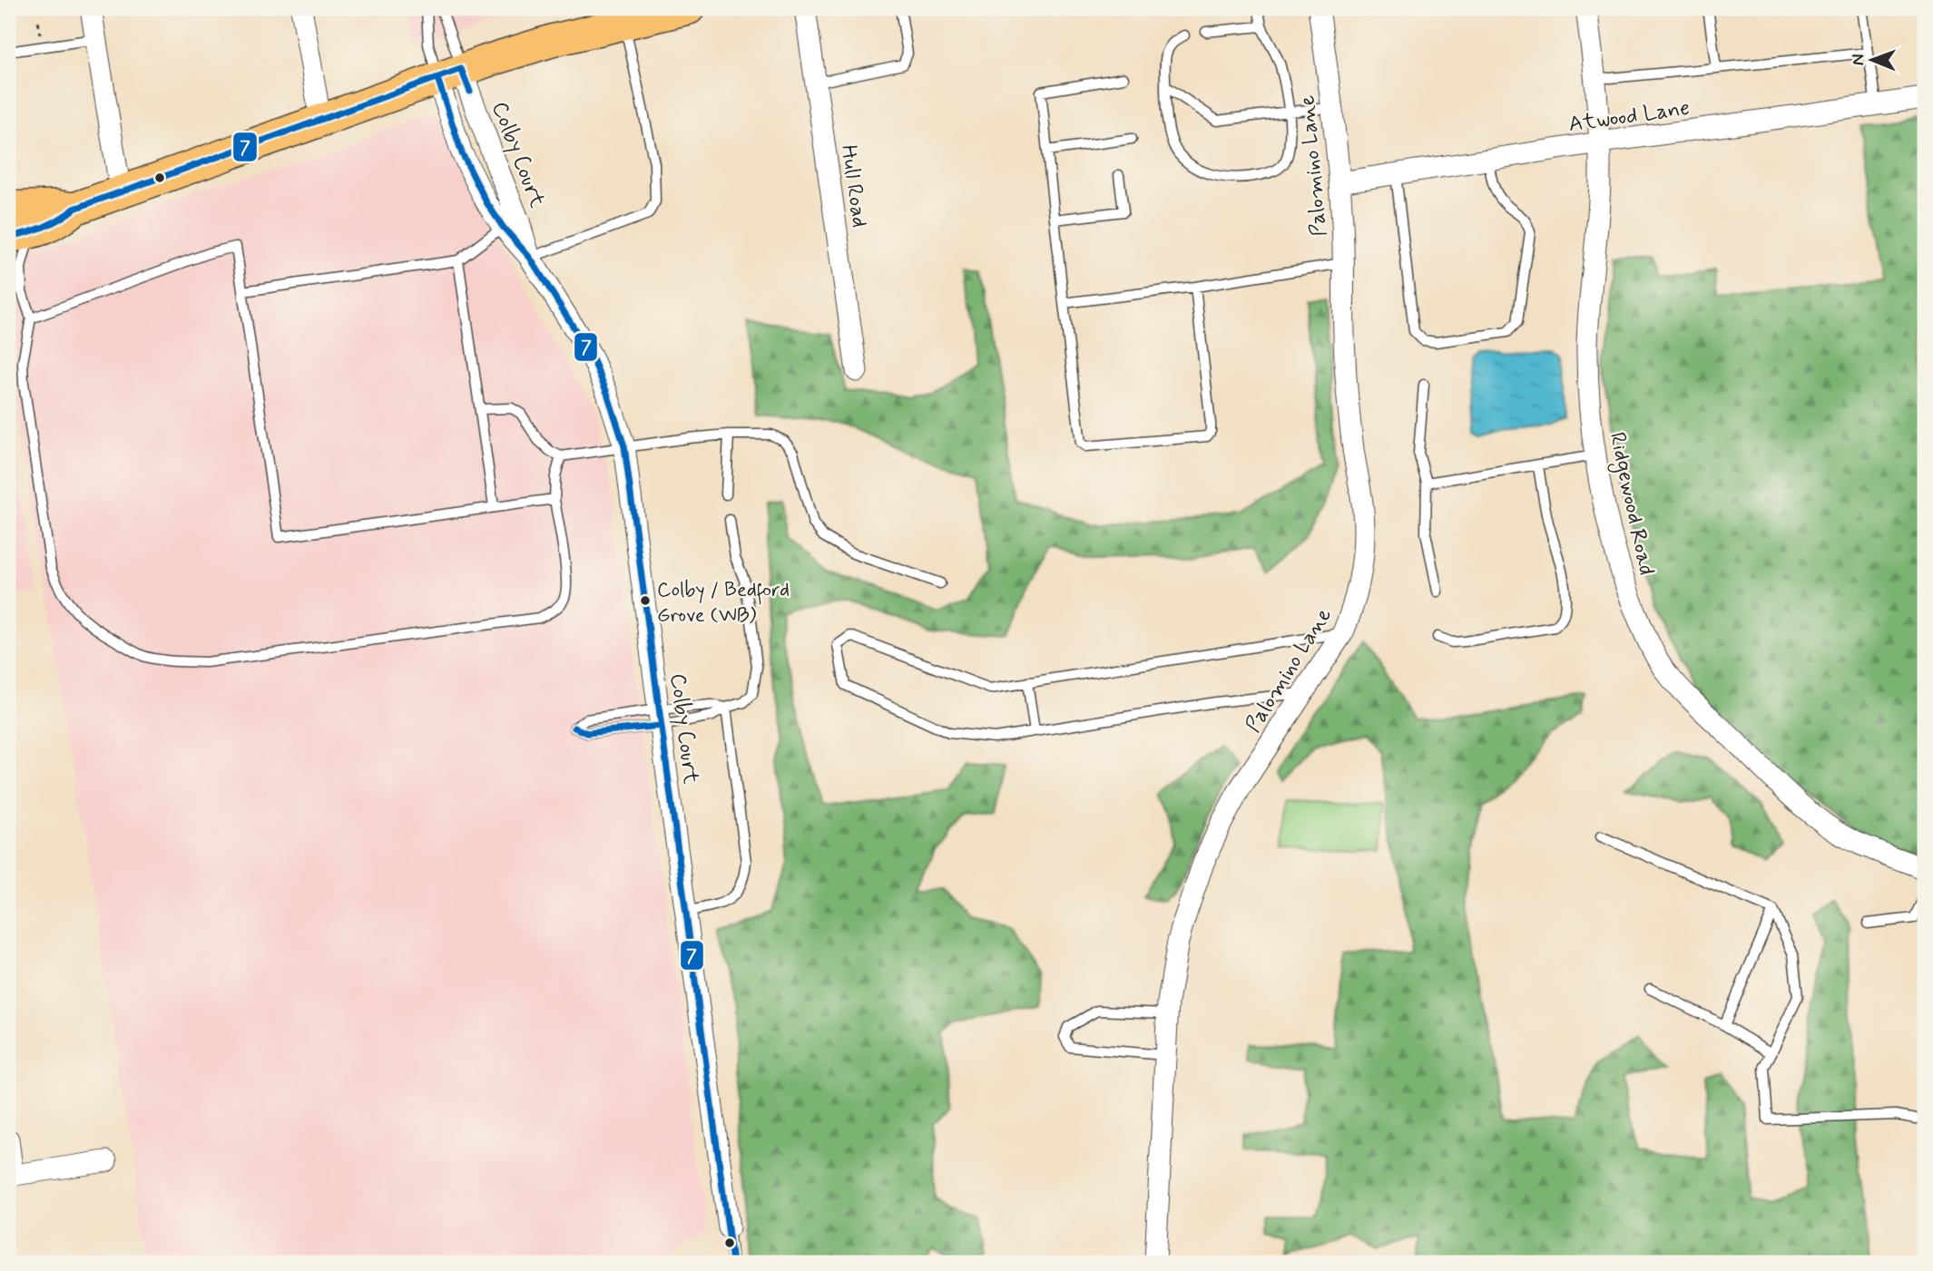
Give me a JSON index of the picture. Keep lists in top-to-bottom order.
{
  "streets": {
    "street": [
      "Atwood Lane",
      "Colby Court",
      "Palomino Lane",
      "Hull Road",
      "Ridgewood Road"
    ]
  },
  "crossings": [
    ["Atwood Lane", "Palomino Lane"],
    ["Atwood Lane", "Ridgewood Road"]
  ],
  "places": ["Colby / Bedford Grove (WB)"],
  "lines": ["transit line 7"],
  "north": "left"
}
